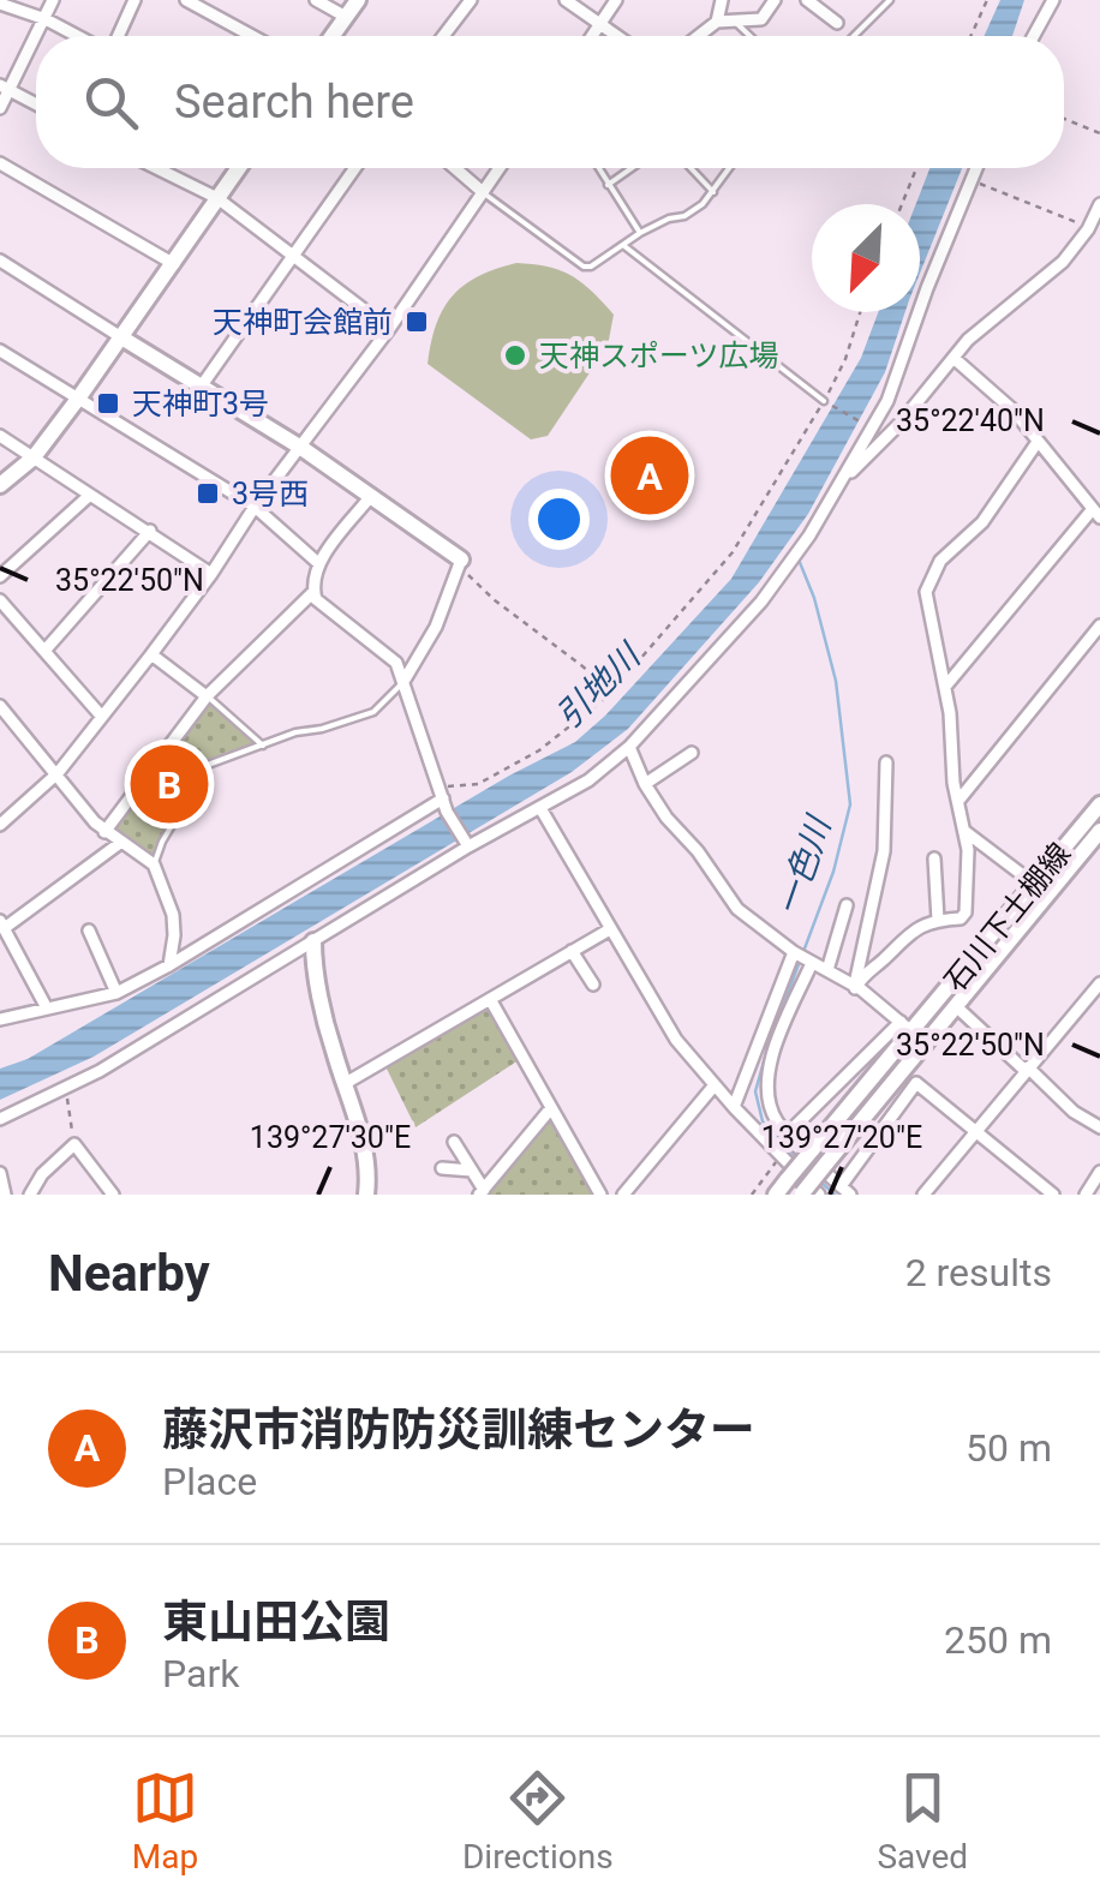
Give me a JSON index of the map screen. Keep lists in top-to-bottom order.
{
  "streets": {
    "street": ["石川下土棚線"]
  },
  "water": ["引地川", "一色川"],
  "places": {
    "transit": ["天神町会館前", "天神町3号", "3号西"],
    "other": ["天神スポーツ広場"]
  },
  "north": "bottom left",
  "page": {
    "search": "Search here",
    "pins": ["A", "B"],
    "heading": ["Nearby", "2 results"],
    "list": [
      {
        "mark": "A",
        "name": "藤沢市消防防災訓練センター",
        "note": "Place",
        "value": "50 m"
      },
      {
        "mark": "B",
        "name": "東山田公園",
        "note": "Park",
        "value": "250 m"
      }
    ],
    "nav": ["Map", "Directions", "Saved"]
  },
  "coordinates": [
    "35°22'40\"N",
    "35°22'50\"N",
    "139°27'30\"E",
    "139°27'20\"E"
  ]
}
